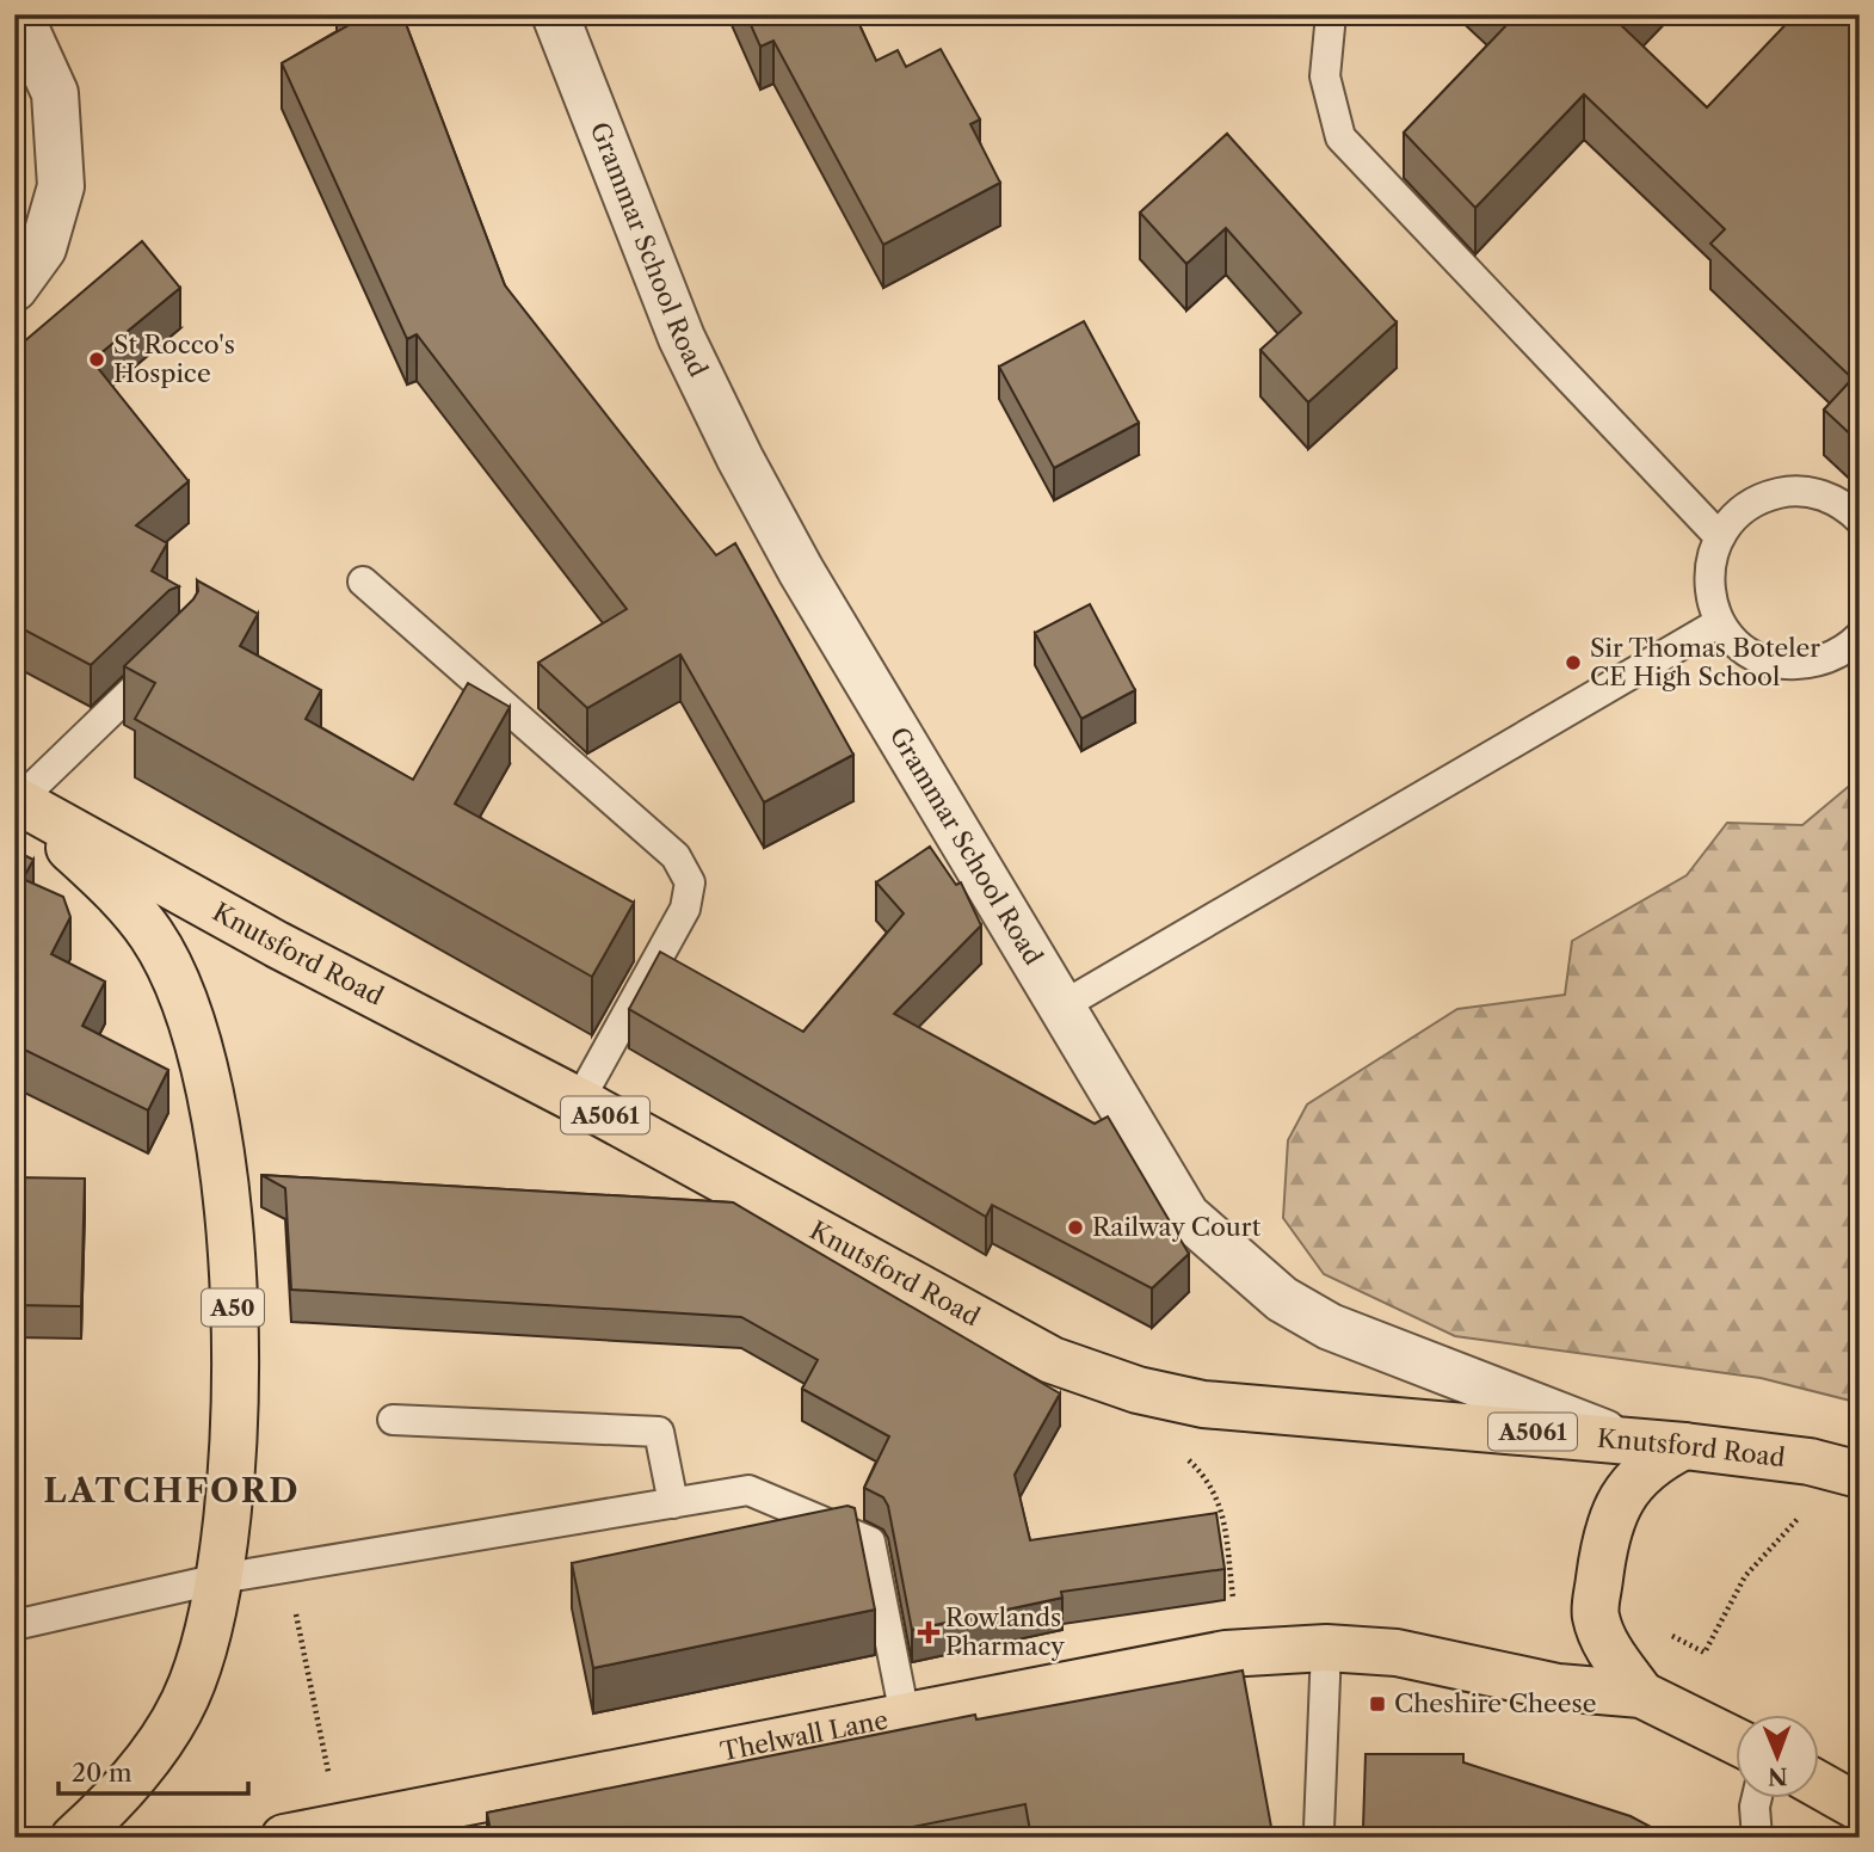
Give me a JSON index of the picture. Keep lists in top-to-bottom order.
{
  "streets": {
    "highway": [
      "Knutsford Road",
      "A5061",
      "A50",
      "Thelwall Lane"
    ],
    "street": ["Grammar School Road"]
  },
  "crossings": [
    ["Grammar School Road", "Knutsford Road"],
    ["Knutsford Road", "A50"]
  ],
  "districts": ["LATCHFORD"],
  "places": {
    "other": ["St Rocco's Hospice", "Sir Thomas Boteler CE High School", "Railway Court"],
    "health": ["Rowlands Pharmacy"],
    "transit": ["Cheshire Cheese"]
  },
  "scale_bar": "20 m",
  "north": "bottom"
}
